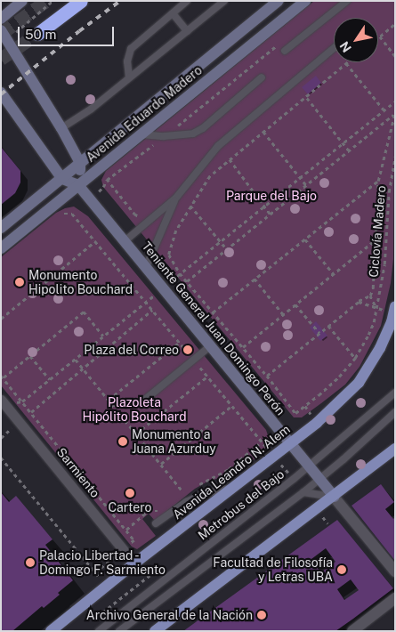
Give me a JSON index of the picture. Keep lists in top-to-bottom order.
{
  "streets": {
    "main road": ["Avenida Eduardo Madero", "Teniente General Juan Domingo Perón", "Avenida Leandro N. Alem"],
    "street": ["Sarmiento"],
    "lane": ["Metrobus del Bajo"],
    "path": ["Ciclovía Madero"]
  },
  "crossings": [
    ["Avenida Eduardo Madero", "Teniente General Juan Domingo Perón"],
    ["Teniente General Juan Domingo Perón", "Avenida Leandro N. Alem"],
    ["Teniente General Juan Domingo Perón", "Metrobus del Bajo"],
    ["Avenida Leandro N. Alem", "Sarmiento"]
  ],
  "parks": ["Parque del Bajo", "Plazoleta Hipólito Bouchard"],
  "places": [
    "Monumento Hipolito Bouchard",
    "Plaza del Correo",
    "Monumento a Juana Azurduy",
    "Cartero",
    "Palacio Libertad - Domingo F. Sarmiento",
    "Facultad de Filosofía y Letras UBA",
    "Archivo General de la Nación"
  ],
  "scale_bar": "50 m",
  "north": "bottom left"
}
